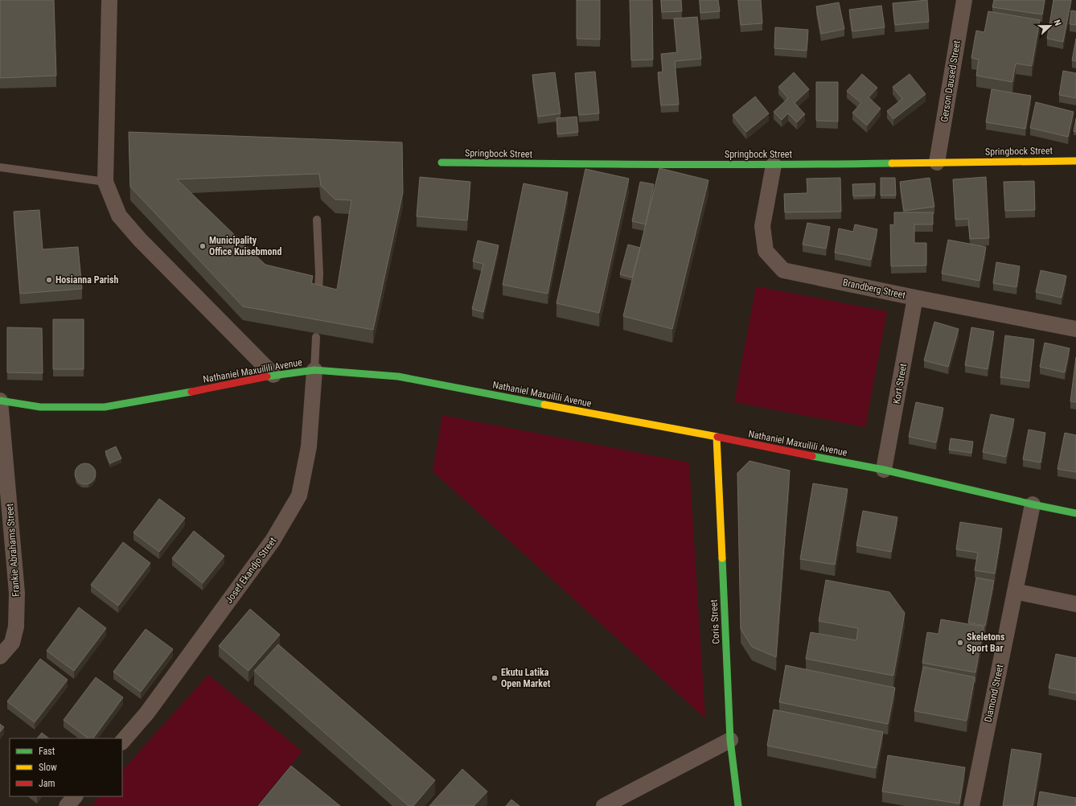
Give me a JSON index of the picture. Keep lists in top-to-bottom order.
{
  "streets": {
    "street": [
      "Gerson Daused Street",
      "Springbock Street",
      "Brandberg Street",
      "Nathaniel Maxuilili Avenue",
      "Kort Street",
      "Frankie Abrahams Street",
      "Josef Ekandjo Street",
      "Coris Street",
      "Diamond Street"
    ]
  },
  "crossings": [
    ["Gerson Daused Street", "Springbock Street"],
    ["Springbock Street", "Brandberg Street"],
    ["Brandberg Street", "Kort Street"],
    ["Nathaniel Maxuilili Avenue", "Kort Street"],
    ["Nathaniel Maxuilili Avenue", "Frankie Abrahams Street"],
    ["Nathaniel Maxuilili Avenue", "Josef Ekandjo Street"],
    ["Nathaniel Maxuilili Avenue", "Coris Street"],
    ["Nathaniel Maxuilili Avenue", "Diamond Street"]
  ],
  "places": [
    "Municipality Office Kuisebmond",
    "Hosianna Parish",
    "Skeletons Sport Bar",
    "Ekutu Latika Open Market"
  ],
  "legend": ["Fast", "Slow", "Jam"],
  "north": "right"
}
